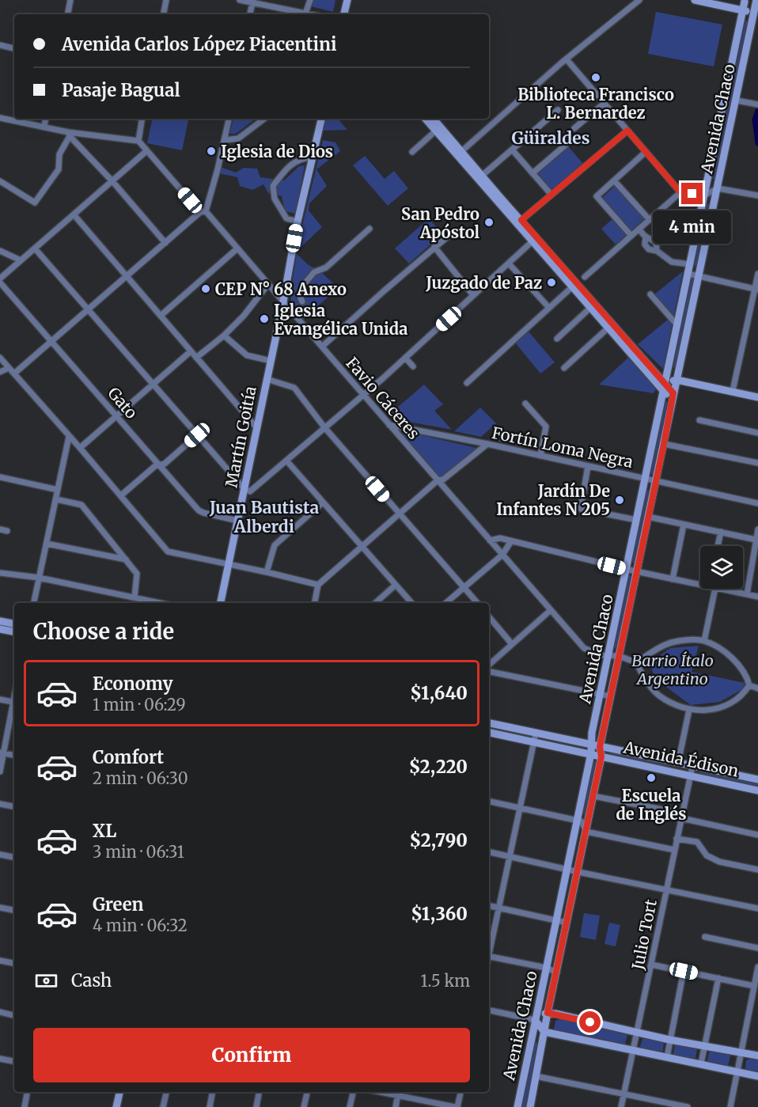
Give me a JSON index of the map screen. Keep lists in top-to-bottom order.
{
  "streets": {
    "main road": ["Avenida Chaco", "Martín Goitía", "Avenida Édison"],
    "street": [
      "Favio Cáceres",
      "Gato",
      "Fortín Loma Negra",
      "Julio Tort"
    ]
  },
  "crossings": [
    ["Avenida Chaco", "Favio Cáceres"],
    ["Avenida Chaco", "Fortín Loma Negra"],
    ["Avenida Chaco", "Avenida Édison"],
    ["Favio Cáceres", "Martín Goitía"],
    ["Favio Cáceres", "Fortín Loma Negra"],
    ["Gato", "Martín Goitía"],
    ["Avenida Édison", "Julio Tort"]
  ],
  "districts": ["Güiraldes", "Juan Bautista Alberdi"],
  "parks": ["Barrio Ítalo Argentino"],
  "places": [
    "Biblioteca Francisco L. Bernardez",
    "Iglesia de Dios",
    "San Pedro Apóstol",
    "Juzgado de Paz",
    "CEP N° 68 Anexo",
    "Iglesia Evangélica Unida",
    "Jardín De Infantes N 205",
    "Escuela de Inglés"
  ],
  "page": {
    "banner": ["Avenida Carlos López Piacentini", "Pasaje Bagual"],
    "bubble": "4 min",
    "heading": "Choose a ride",
    "list": [
      {
        "name": "Economy",
        "note": "1 min · 06:29",
        "value": "$1,640"
      },
      {
        "name": "Comfort",
        "note": "2 min · 06:30",
        "value": "$2,220"
      },
      {
        "name": "XL",
        "note": "3 min · 06:31",
        "value": "$2,790"
      },
      {
        "name": "Green",
        "note": "4 min · 06:32",
        "value": "$1,360"
      }
    ],
    "pay": ["Cash", "1.5 km"],
    "buttons": "Confirm"
  }
}
